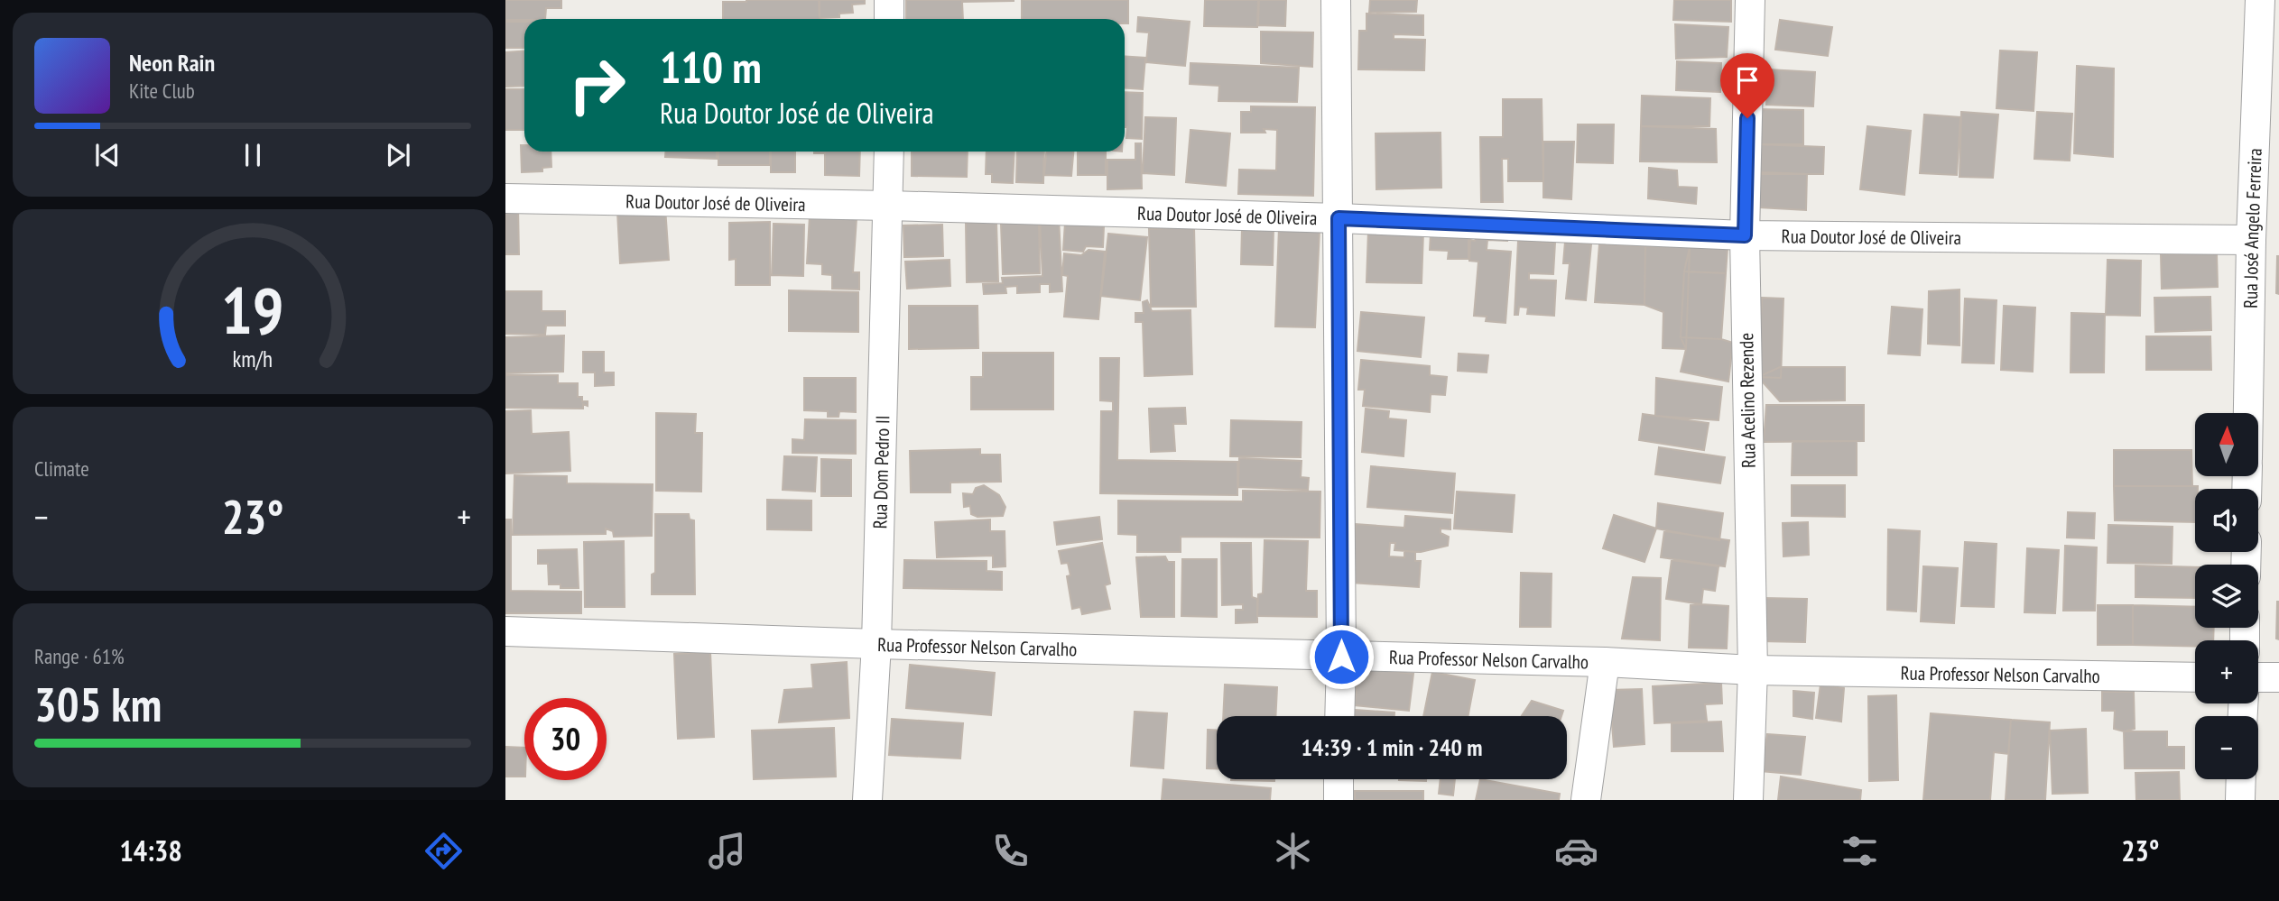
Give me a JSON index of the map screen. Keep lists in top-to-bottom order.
{
  "streets": {
    "street": [
      "Rua Doutor José de Oliveira",
      "Rua José Angelo Ferreira",
      "Rua Acelino Rezende",
      "Rua Dom Pedro II",
      "Rua Professor Nelson Carvalho"
    ]
  },
  "crossings": [
    ["Rua Doutor José de Oliveira", "Rua José Angelo Ferreira"],
    ["Rua Doutor José de Oliveira", "Rua Acelino Rezende"],
    ["Rua Doutor José de Oliveira", "Rua Dom Pedro II"],
    ["Rua Acelino Rezende", "Rua Professor Nelson Carvalho"],
    ["Rua Dom Pedro II", "Rua Professor Nelson Carvalho"]
  ],
  "north": "top",
  "page": {
    "turn": ["110 m", "Rua Doutor José de Oliveira"],
    "song": ["Neon Rain", "Kite Club"],
    "tile": [
      "Climate",
      ["Range · 61%", "305 km"]
    ],
    "map_buttons": ["+", "−"],
    "heat": ["−", "23°", "+"],
    "limit": "30",
    "trip": "14:39 · 1 min · 240 m",
    "tabs": ["14:38", "23°"],
    "gauge": ["19", "km/h"]
  }
}
